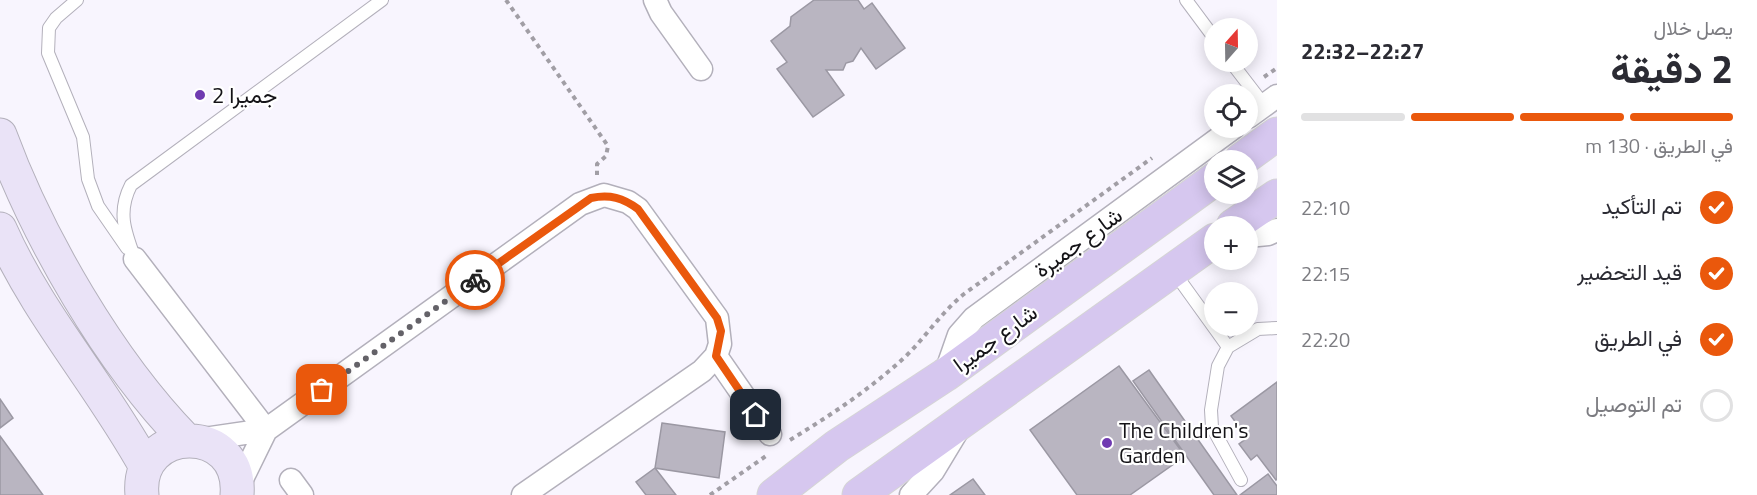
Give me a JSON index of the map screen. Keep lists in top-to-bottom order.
{
  "streets": {
    "main road": ["شارع جميرا"],
    "street": ["شارع جميرة"]
  },
  "crossings": [
    ["شارع جميرة", "شارع جميرا"]
  ],
  "places": ["جميرا 2", "The Children's Garden"],
  "north": "top",
  "page": {
    "heading": ["2 دقيقة", "يصل خلال", "22:27–22:32"],
    "map_buttons": ["+", "−"],
    "bar": "في الطريق · 130 m",
    "list": [
      ["تم التأكيد", "22:10"],
      ["قيد التحضير", "22:15"],
      ["في الطريق", "22:20"],
      "تم التوصيل"
    ]
  }
}
